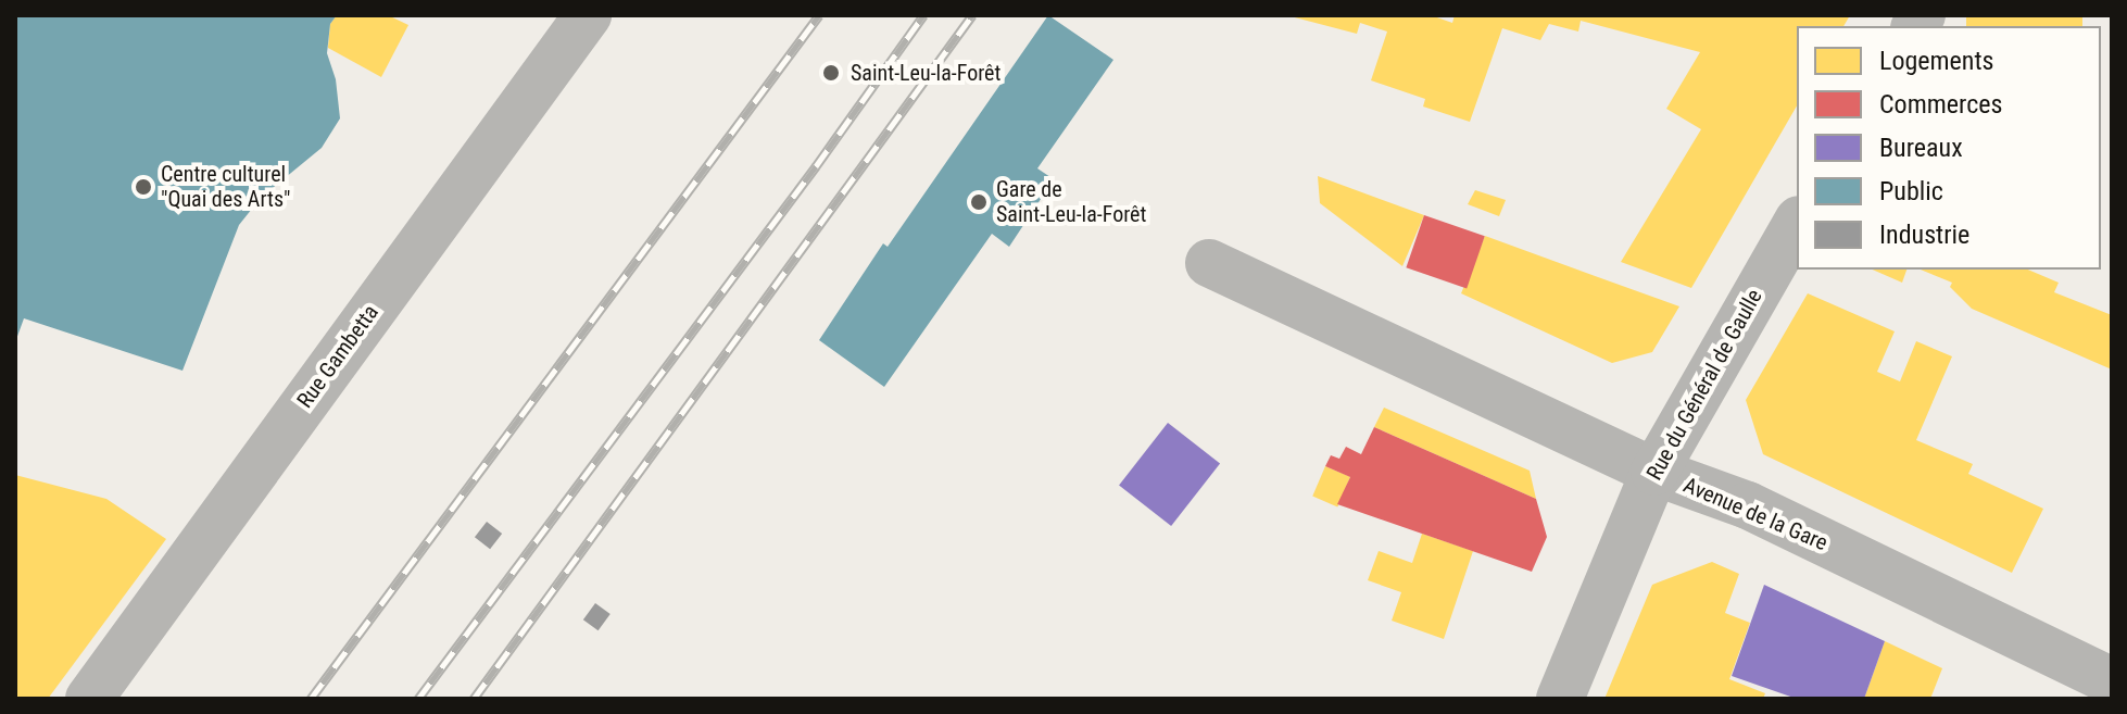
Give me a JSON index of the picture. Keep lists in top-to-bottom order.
{
  "streets": {
    "street": ["Rue Gambetta", "Rue du Général de Gaulle", "Avenue de la Gare"]
  },
  "crossings": [
    ["Rue du Général de Gaulle", "Avenue de la Gare"]
  ],
  "places": ["Saint-Leu-la-Forêt", "Centre culturel \"Quai des Arts\"", "Gare de Saint-Leu-la-Forêt"],
  "legend": [
    "Logements",
    "Commerces",
    "Bureaux",
    "Public",
    "Industrie"
  ]
}
